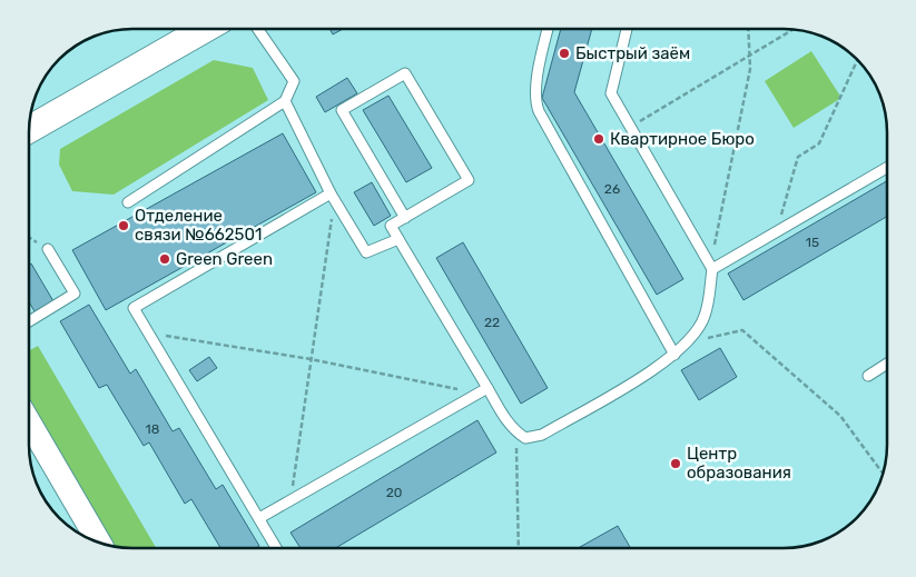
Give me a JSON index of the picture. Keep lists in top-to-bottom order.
{
  "places": [
    "Быстрый заём",
    "Квартирное Бюро",
    "Отделение связи №662501",
    "Green Green",
    "Центр образования"
  ],
  "house_numbers": [
    "26",
    "15",
    "22",
    "18",
    "20"
  ]
}
